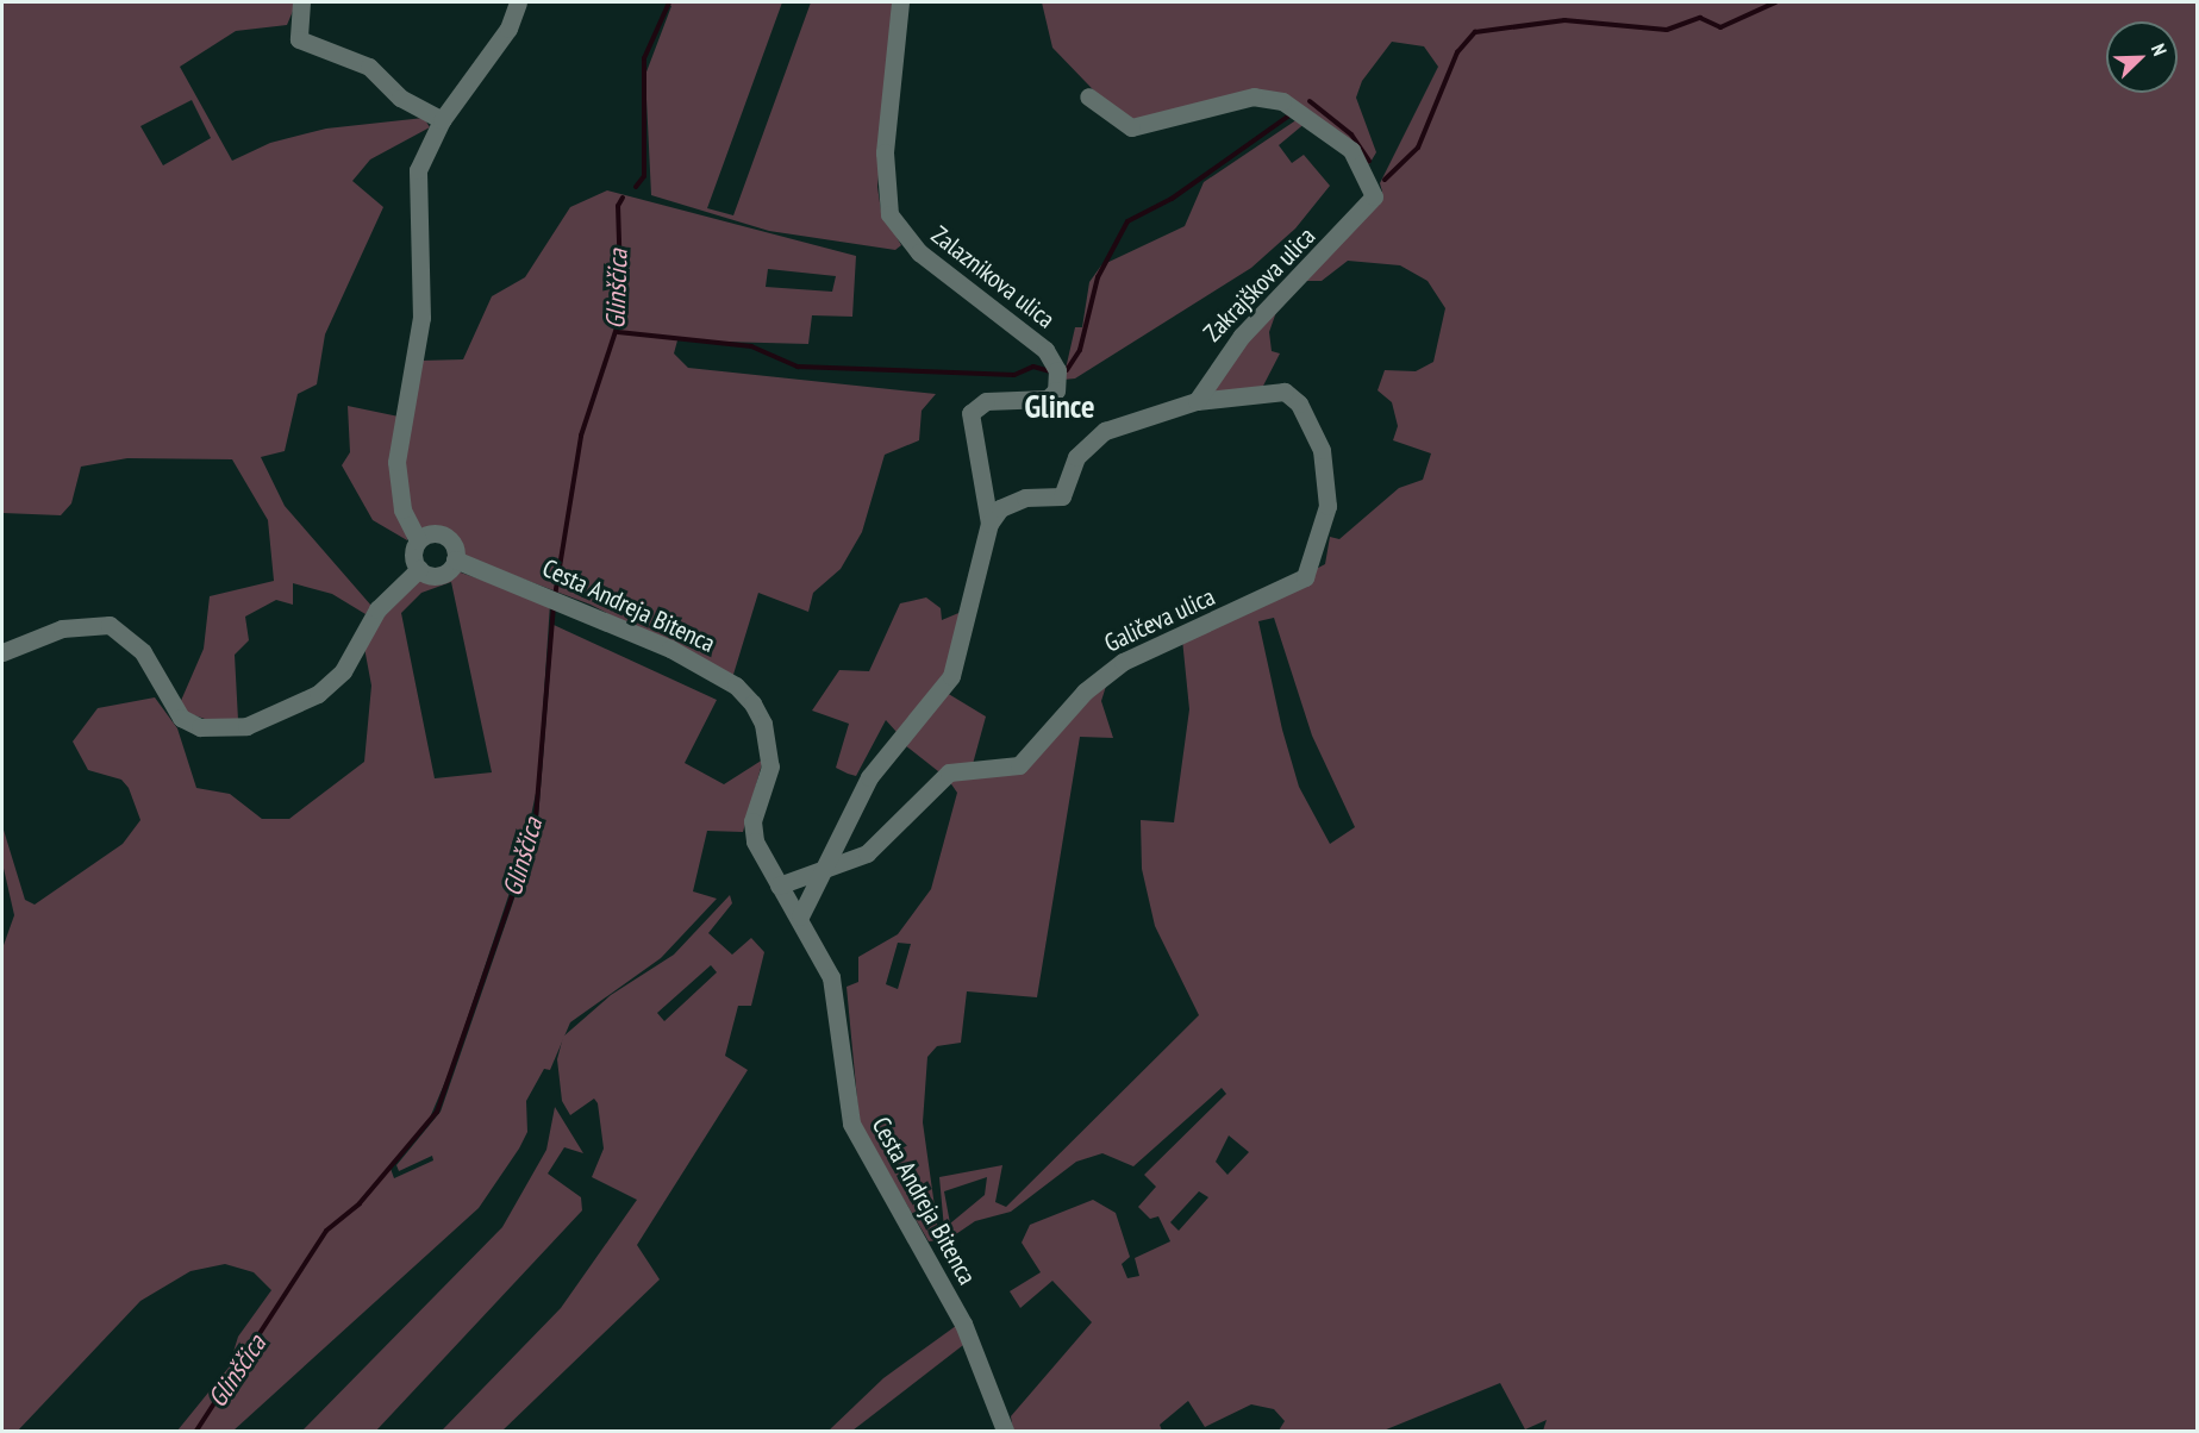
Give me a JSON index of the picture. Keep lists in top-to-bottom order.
{
  "streets": {
    "street": [
      "Zalaznikova ulica",
      "Zakrajškova ulica",
      "Cesta Andreja Bitenca",
      "Galičeva ulica"
    ]
  },
  "crossings": [
    ["Zakrajškova ulica", "Galičeva ulica"]
  ],
  "districts": ["Glince"],
  "water": ["Glinščica"],
  "north": "top right"
}
